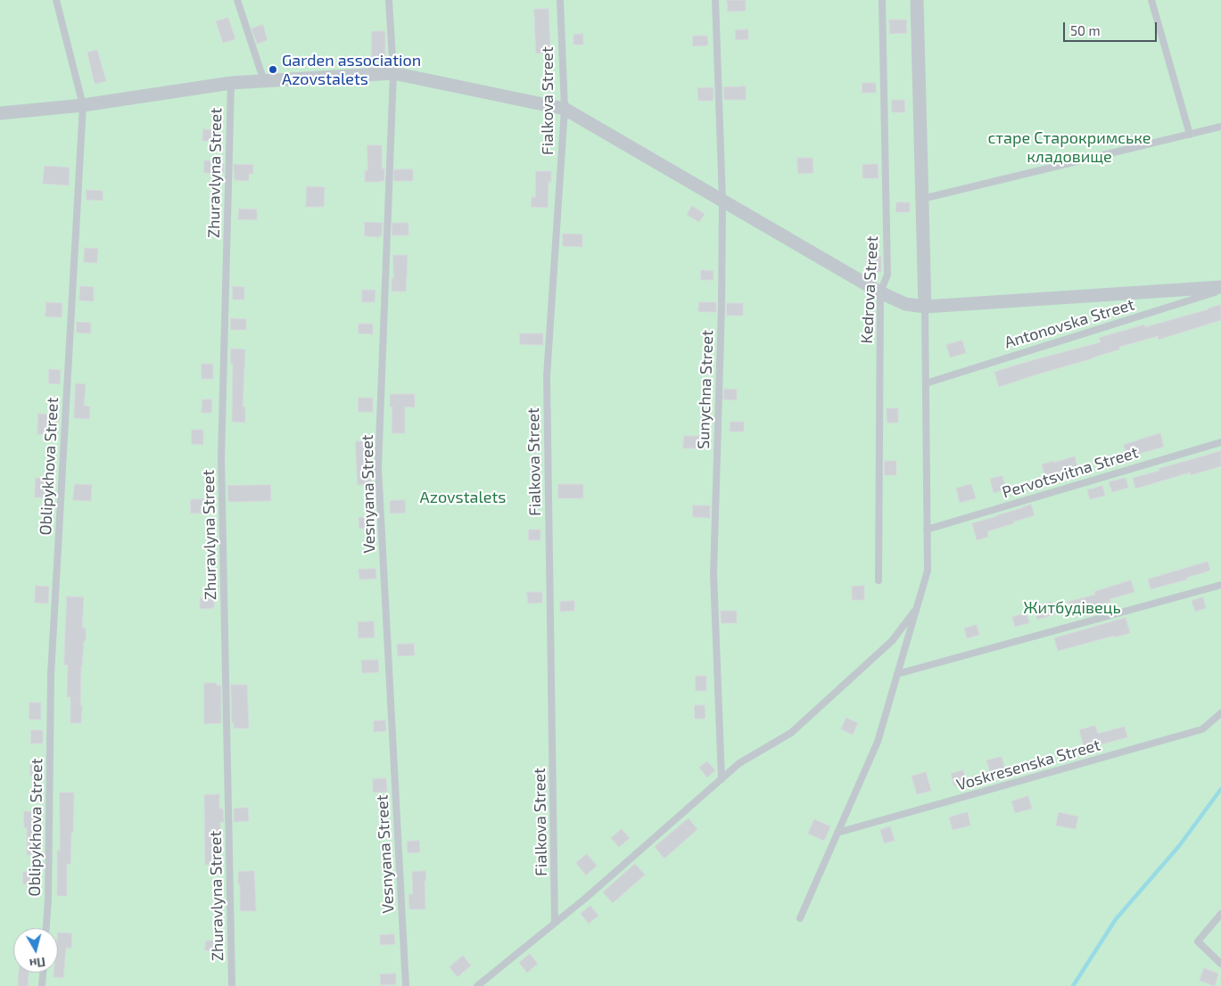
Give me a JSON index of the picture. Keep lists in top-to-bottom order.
{
  "streets": {
    "lane": [
      "Fialkova Street",
      "Zhuravlyna Street",
      "Kedrova Street",
      "Antonovska Street",
      "Sunychna Street",
      "Oblipykhova Street",
      "Pervotsvitna Street",
      "Vesnyana Street",
      "Voskresenska Street"
    ]
  },
  "parks": ["старе Старокримське кладовище", "Azovstalets", "Житбудівець"],
  "places": ["Garden association Azovstalets"],
  "scale_bar": "50 m",
  "north": "bottom"
}
